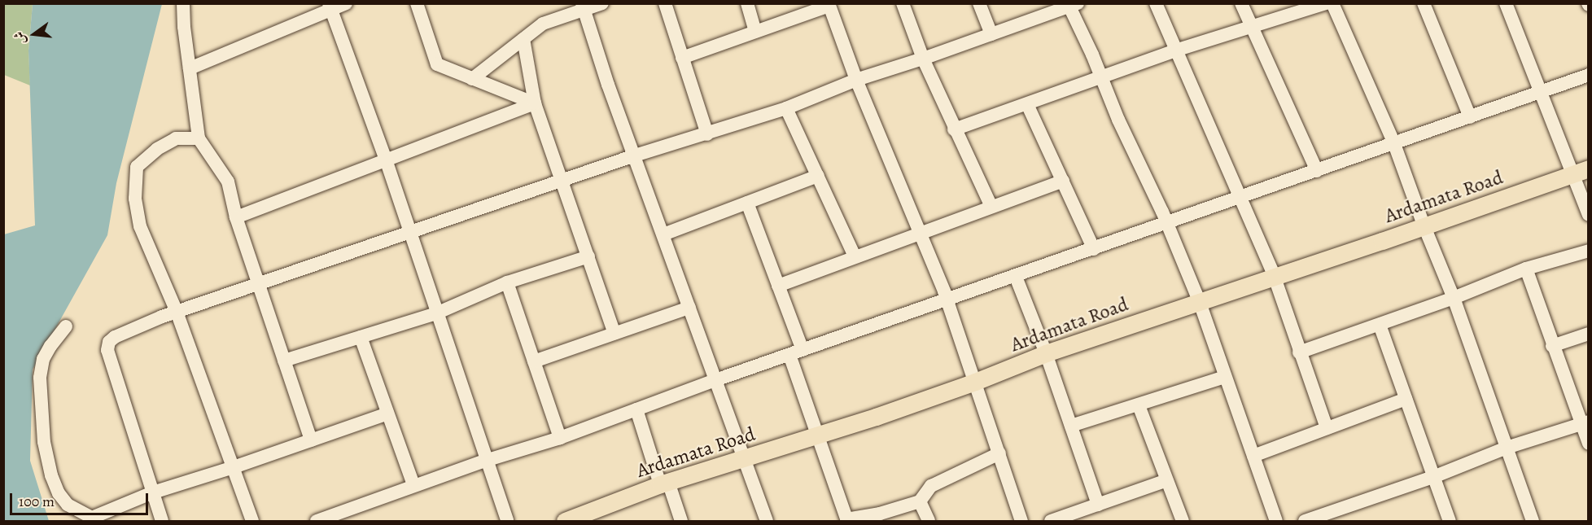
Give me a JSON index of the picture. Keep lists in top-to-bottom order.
{
  "streets": {
    "main road": ["Ardamata Road"]
  },
  "scale_bar": "100 m",
  "north": "left"
}
